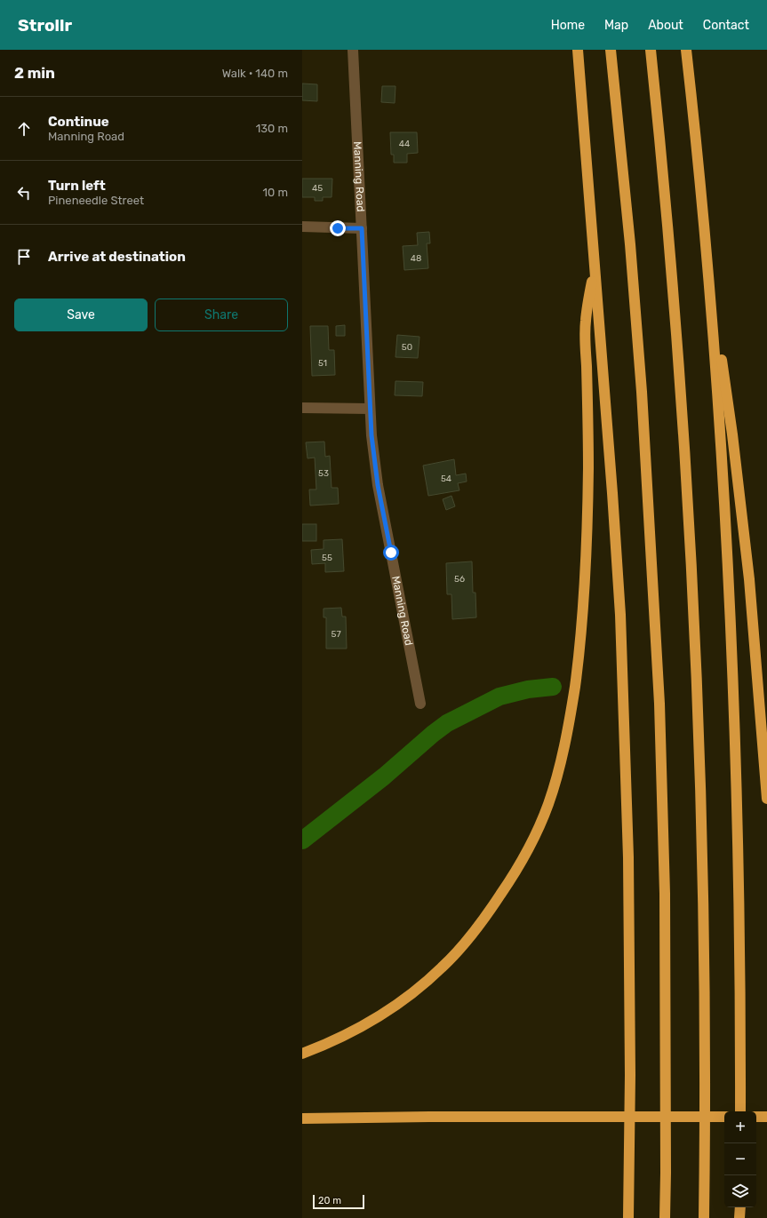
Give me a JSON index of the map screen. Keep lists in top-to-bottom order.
{
  "streets": {
    "street": ["Manning Road"]
  },
  "house_numbers": [
    "44",
    "45",
    "48",
    "50",
    "51",
    "53",
    "54",
    "55",
    "56",
    "57"
  ],
  "scale_bar": "20 m",
  "page": {
    "header": "Strollr",
    "nav": [
      "Home",
      "Map",
      "About",
      "Contact"
    ],
    "heading": ["2 min", "Walk · 140 m"],
    "list": [
      ["Continue", "Manning Road", "130 m"],
      ["Turn left", "Pineneedle Street", "10 m"],
      "Arrive at destination"
    ],
    "buttons": ["Save", "Share"],
    "map_buttons": ["+", "−"],
    "scale": "20 m"
  }
}
